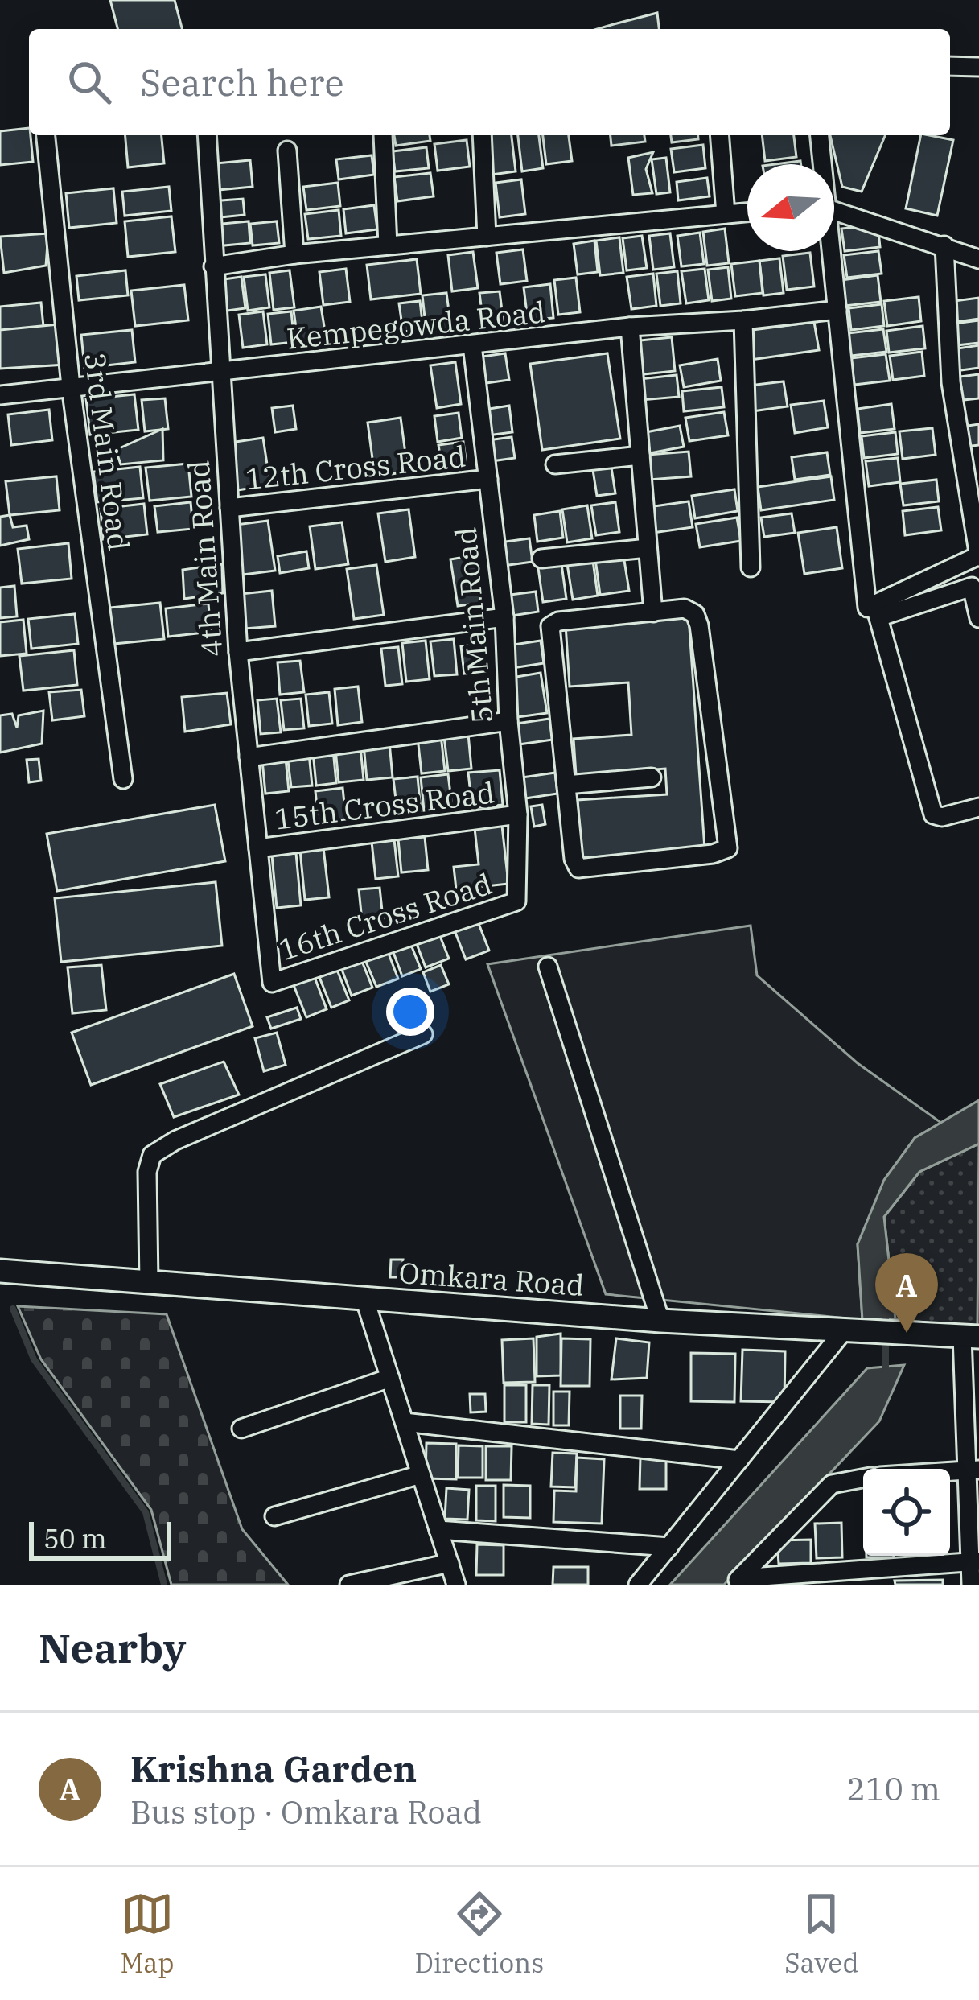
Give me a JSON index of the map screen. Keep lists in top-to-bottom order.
{
  "streets": {
    "street": [
      "Kempegowda Road",
      "3rd Main Road",
      "12th Cross Road",
      "4th Main Road",
      "5th Main Road",
      "15th Cross Road",
      "16th Cross Road",
      "Omkara Road"
    ]
  },
  "crossings": [
    ["Kempegowda Road", "3rd Main Road"],
    ["Kempegowda Road", "4th Main Road"],
    ["Kempegowda Road", "5th Main Road"],
    ["12th Cross Road", "4th Main Road"],
    ["12th Cross Road", "5th Main Road"],
    ["4th Main Road", "15th Cross Road"],
    ["4th Main Road", "16th Cross Road"],
    ["5th Main Road", "15th Cross Road"],
    ["5th Main Road", "16th Cross Road"]
  ],
  "scale_bar": "50 m",
  "north": "left",
  "page": {
    "search": "Search here",
    "pins": "A",
    "scale": "50 m",
    "heading": "Nearby",
    "list": [
      {
        "mark": "A",
        "name": "Krishna Garden",
        "note": "Bus stop · Omkara Road",
        "value": "210 m"
      }
    ],
    "nav": ["Map", "Directions", "Saved"]
  }
}
